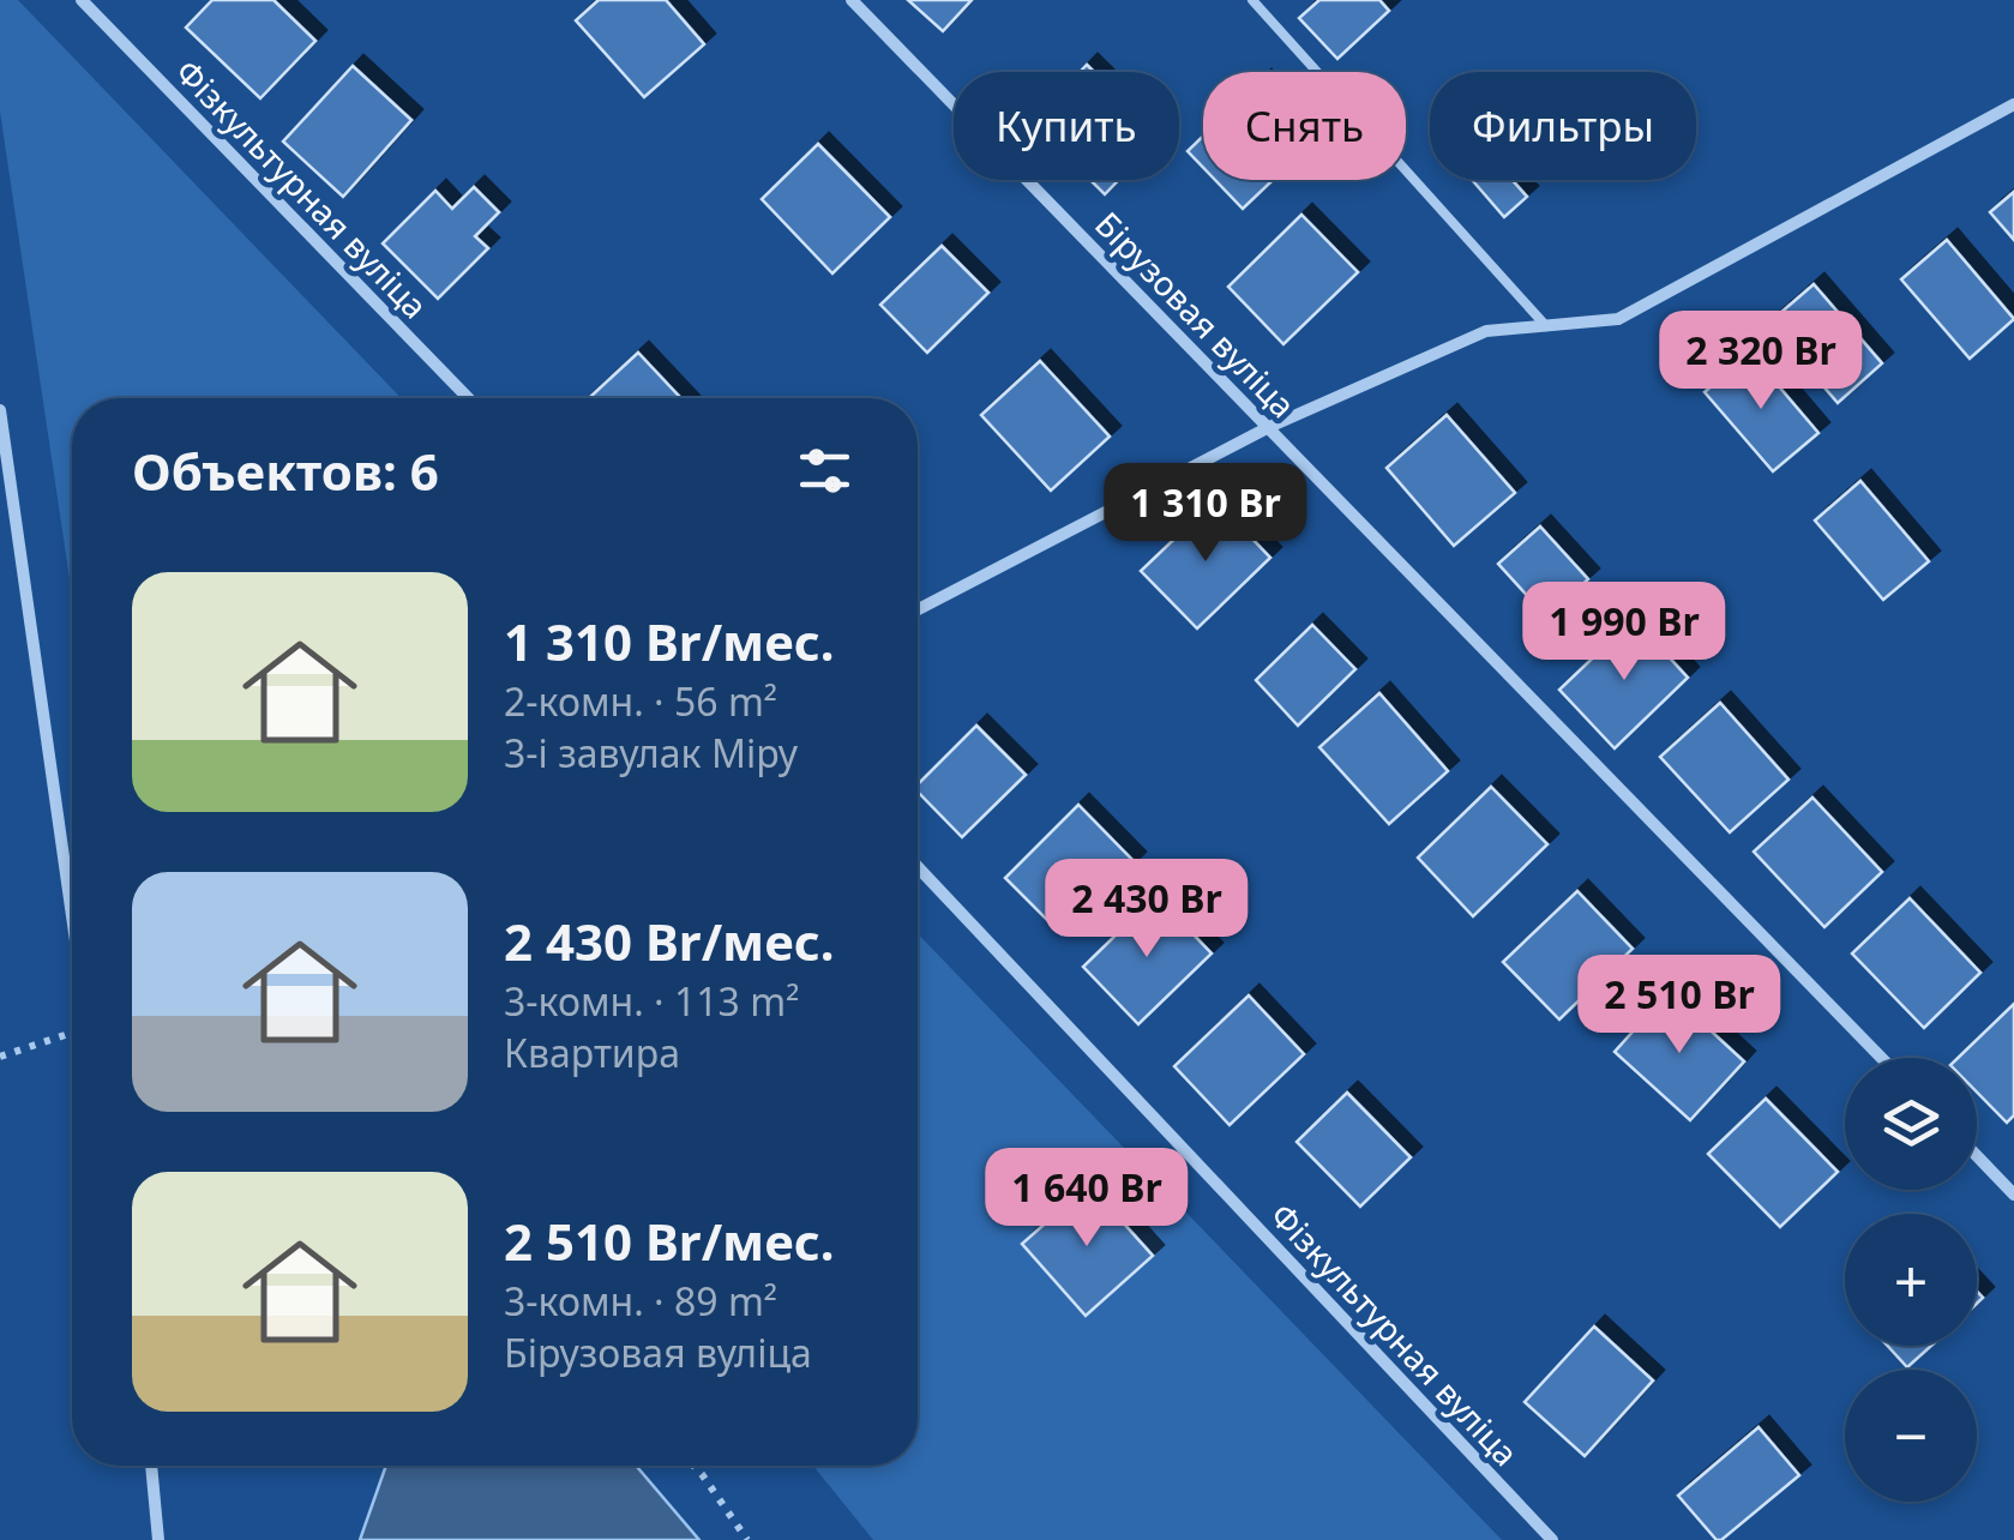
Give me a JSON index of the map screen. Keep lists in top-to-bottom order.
{
  "streets": {
    "street": ["Фізкультурная вуліца", "Бірузовая вуліца"]
  },
  "page": {
    "chip": ["Купить", "Снять", "Фильтры"],
    "price": [
      "2 320 Br",
      "1 310 Br",
      "1 990 Br",
      "2 430 Br",
      "2 510 Br",
      "1 640 Br"
    ],
    "heading": "Объектов: 6",
    "list": [
      {
        "name": "1 310 Br/мес.",
        "note": "2-комн. · 56 m² · 3-і завулак Міру"
      },
      {
        "name": "2 430 Br/мес.",
        "note": "3-комн. · 113 m² · Квартира"
      },
      {
        "name": "2 510 Br/мес.",
        "note": "3-комн. · 89 m² · Бірузовая вуліца"
      }
    ],
    "map_buttons": ["+", "−"]
  }
}
